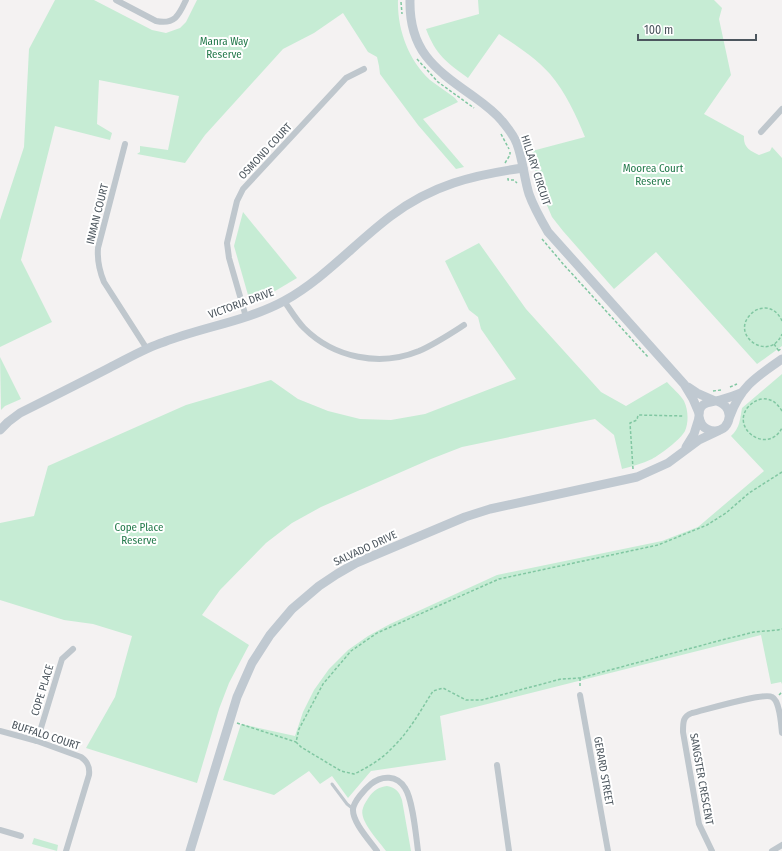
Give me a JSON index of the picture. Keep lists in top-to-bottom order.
{
  "streets": {
    "street": [
      "OSMOND COURT",
      "HILLARY CIRCUIT",
      "INMAN COURT",
      "VICTORIA DRIVE",
      "SALVADO DRIVE",
      "COPE PLACE",
      "BUFFALO COURT",
      "GERARD STREET",
      "SANGSTER CRESCENT"
    ]
  },
  "crossings": [
    ["OSMOND COURT", "VICTORIA DRIVE"],
    ["HILLARY CIRCUIT", "VICTORIA DRIVE"],
    ["HILLARY CIRCUIT", "SALVADO DRIVE"],
    ["INMAN COURT", "VICTORIA DRIVE"],
    ["COPE PLACE", "BUFFALO COURT"]
  ],
  "parks": ["Manra Way Reserve", "Moorea Court Reserve", "Cope Place Reserve"],
  "scale_bar": "100 m"
}
